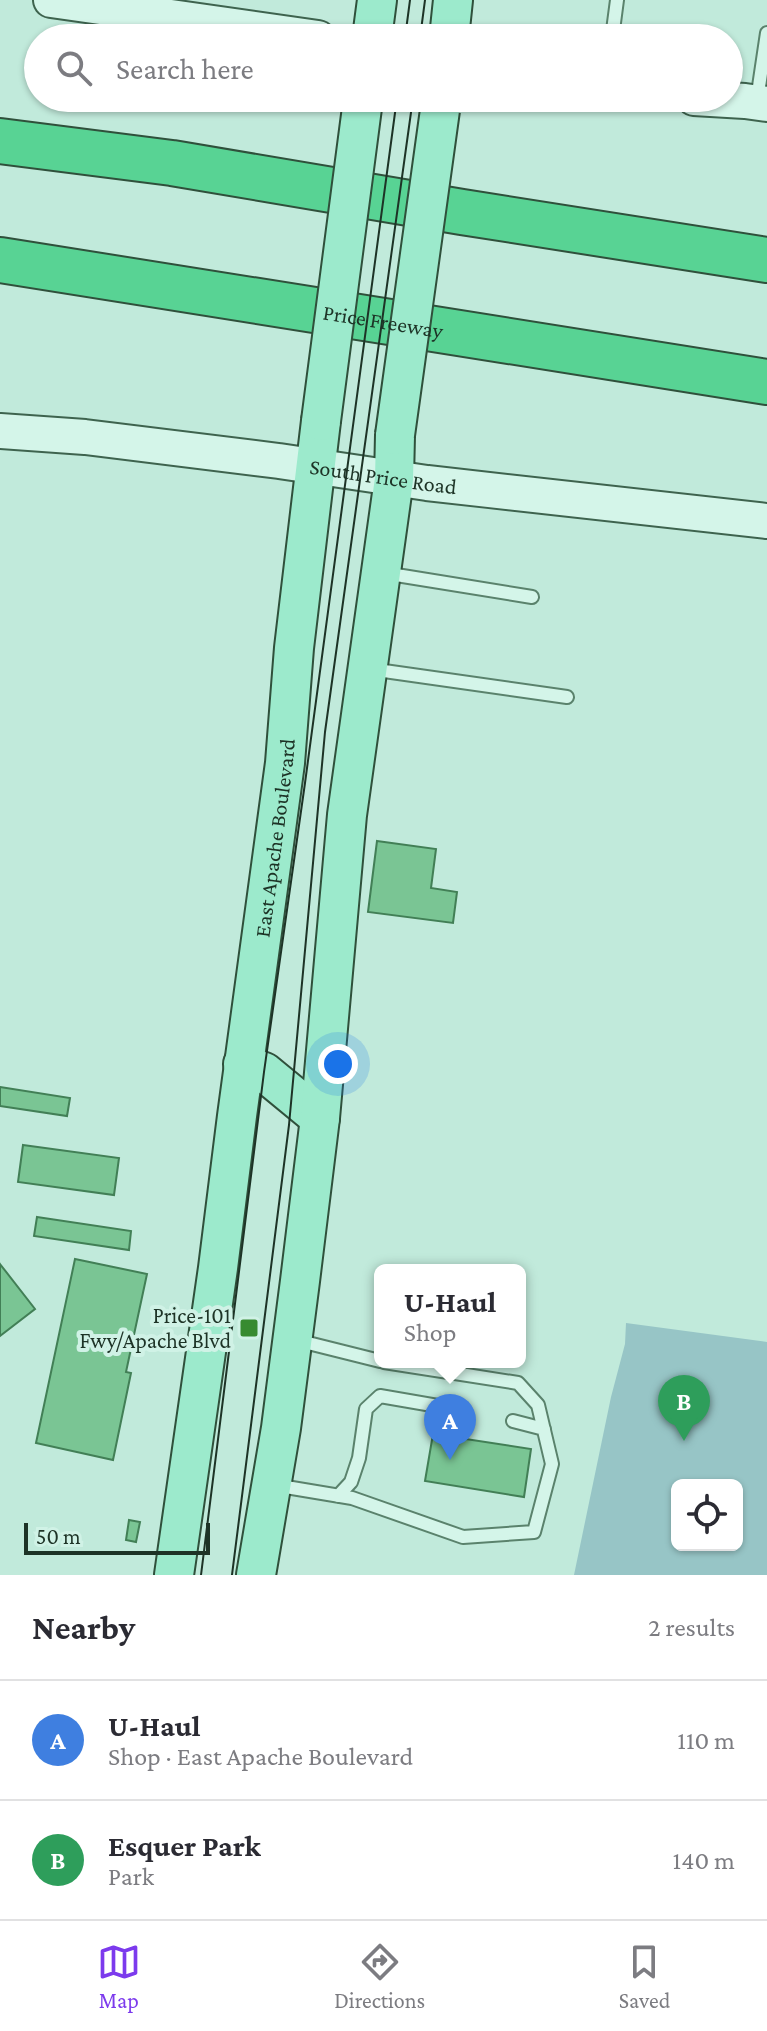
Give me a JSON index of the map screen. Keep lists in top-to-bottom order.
{
  "streets": {
    "highway": ["Price Freeway"],
    "main road": ["South Price Road", "East Apache Boulevard"]
  },
  "crossings": [
    ["South Price Road", "East Apache Boulevard"]
  ],
  "places": {
    "transit": ["Price-101 Fwy/Apache Blvd"]
  },
  "scale_bar": "50 m",
  "page": {
    "search": "Search here",
    "popup": ["U-Haul", "Shop"],
    "pins": ["B", "A"],
    "scale": "50 m",
    "heading": ["Nearby", "2 results"],
    "list": [
      {
        "mark": "A",
        "name": "U-Haul",
        "note": "Shop · East Apache Boulevard",
        "value": "110 m"
      },
      {
        "mark": "B",
        "name": "Esquer Park",
        "note": "Park",
        "value": "140 m"
      }
    ],
    "nav": ["Map", "Directions", "Saved"]
  }
}
